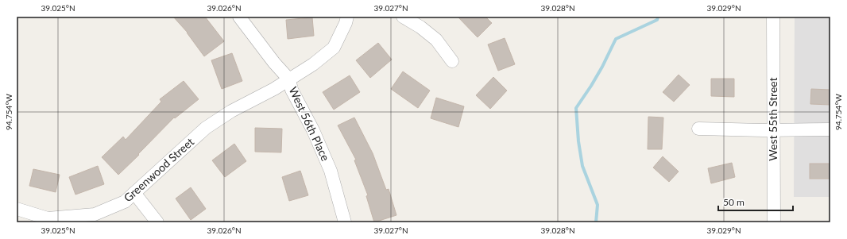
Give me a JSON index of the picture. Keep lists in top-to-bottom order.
{
  "streets": {
    "street": ["West 55th Street", "West 56th Place", "Greenwood Street"]
  },
  "crossings": [
    ["West 56th Place", "Greenwood Street"]
  ],
  "scale_bar": "50 m",
  "coordinates": [
    "39.025°N",
    "39.026°N",
    "39.027°N",
    "39.028°N",
    "39.029°N",
    "94.754°W"
  ]
}
